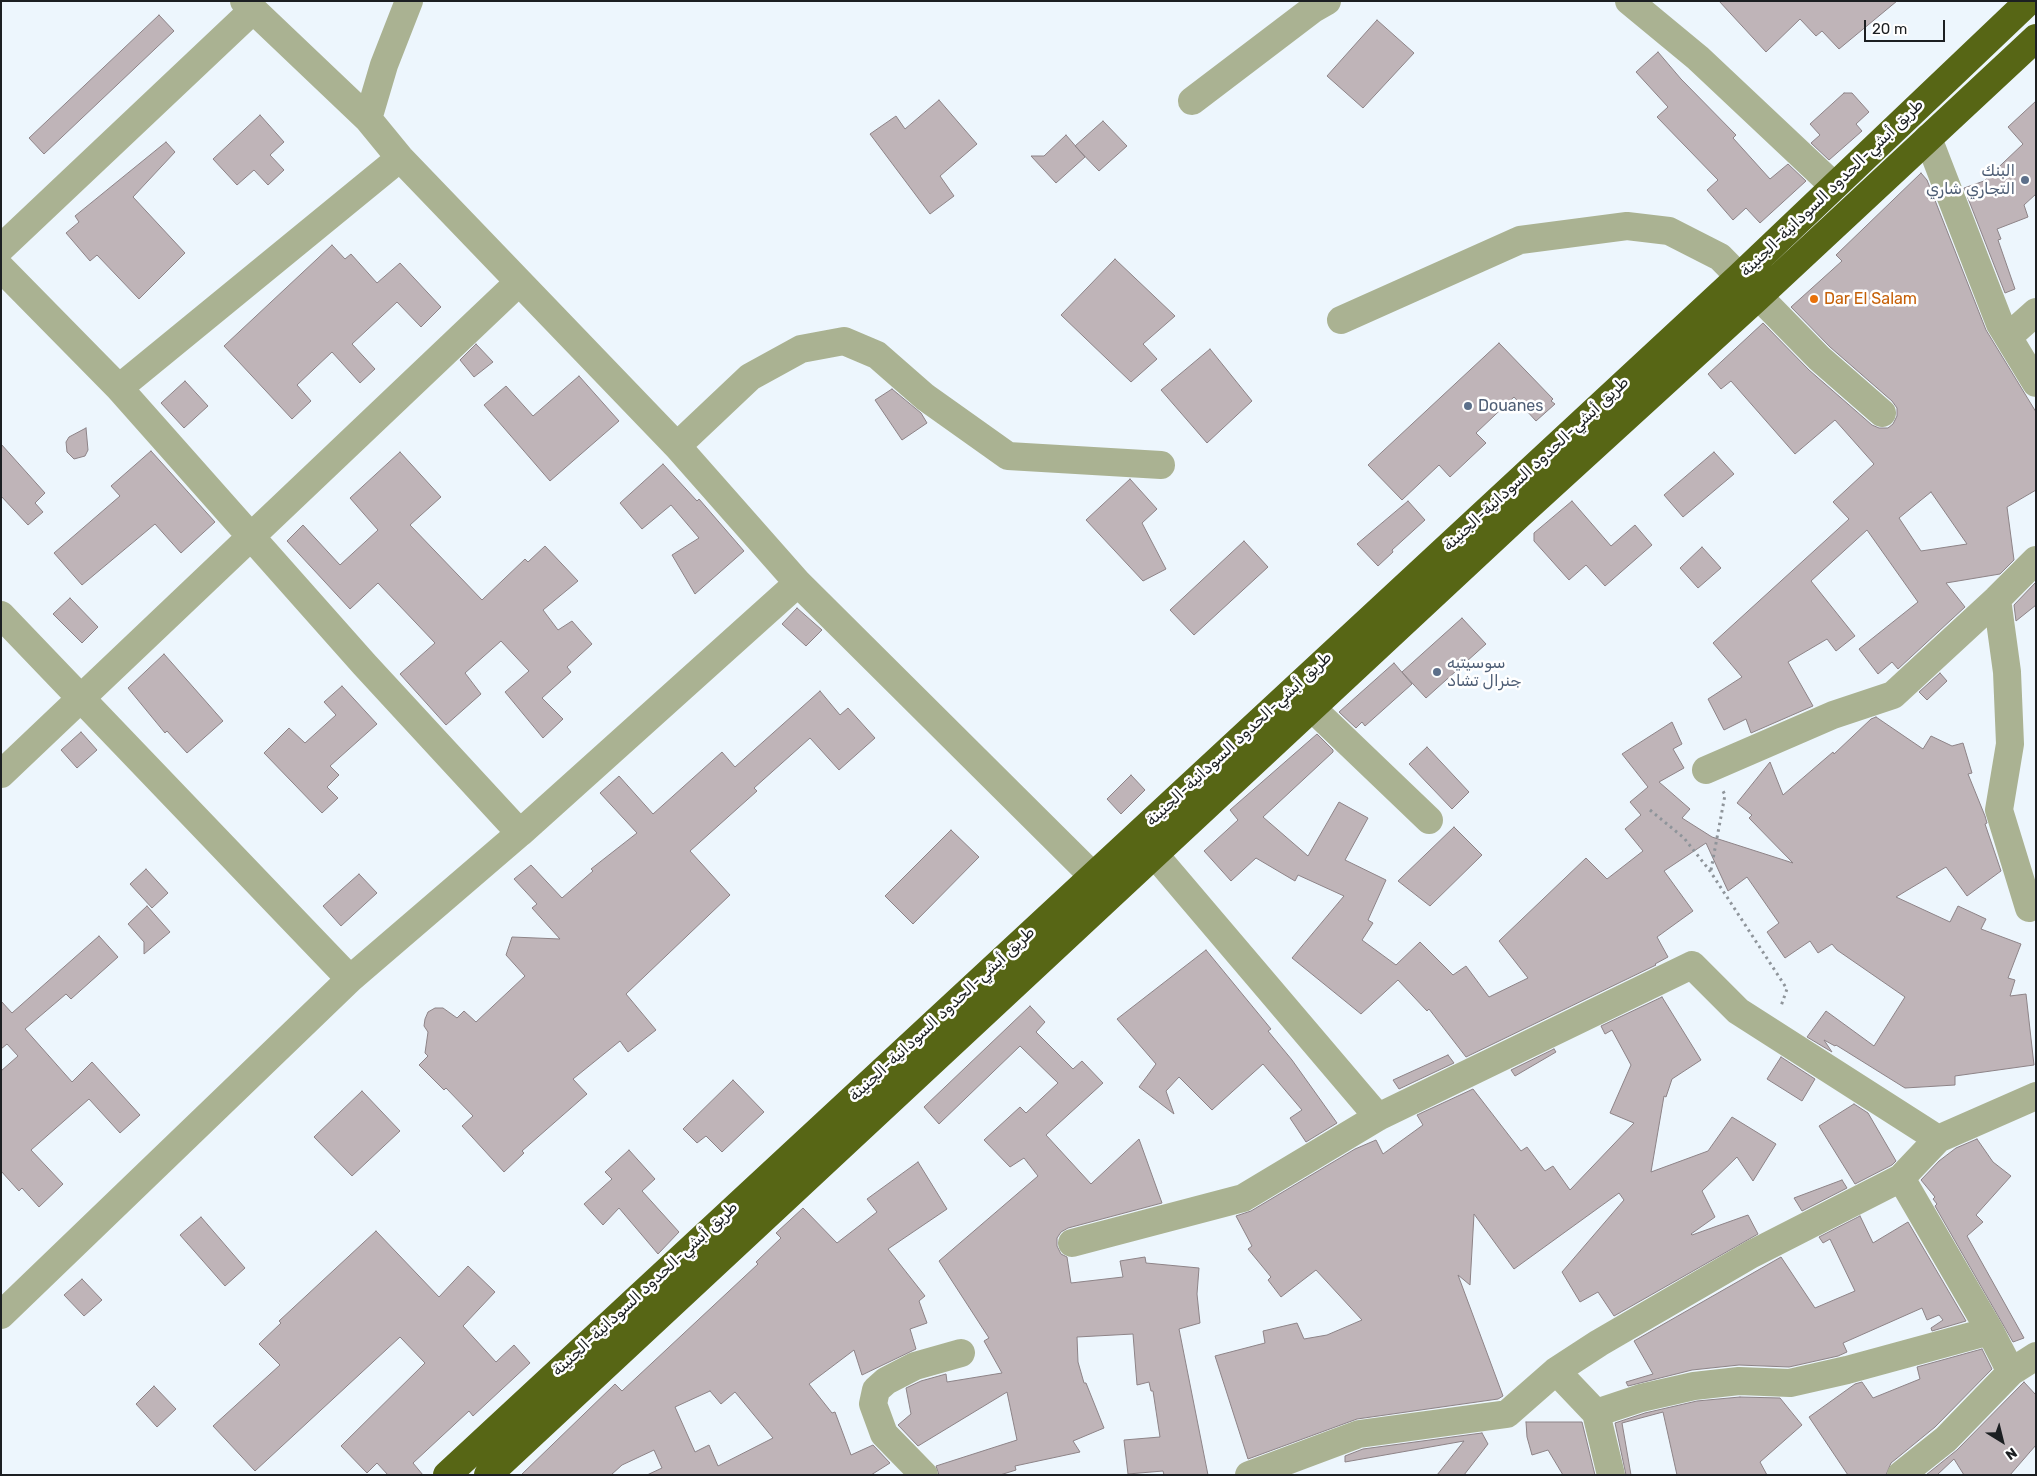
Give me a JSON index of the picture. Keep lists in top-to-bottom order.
{
  "streets": {
    "highway": ["طريق أبشي-الحدود السودانية-الجنينة"]
  },
  "places": [
    "البنك التجاري شاري",
    "Dar El Salam",
    "Douanes",
    "سوسيتيه جنرال تشاد"
  ],
  "scale_bar": "20 m",
  "north": "bottom right"
}
